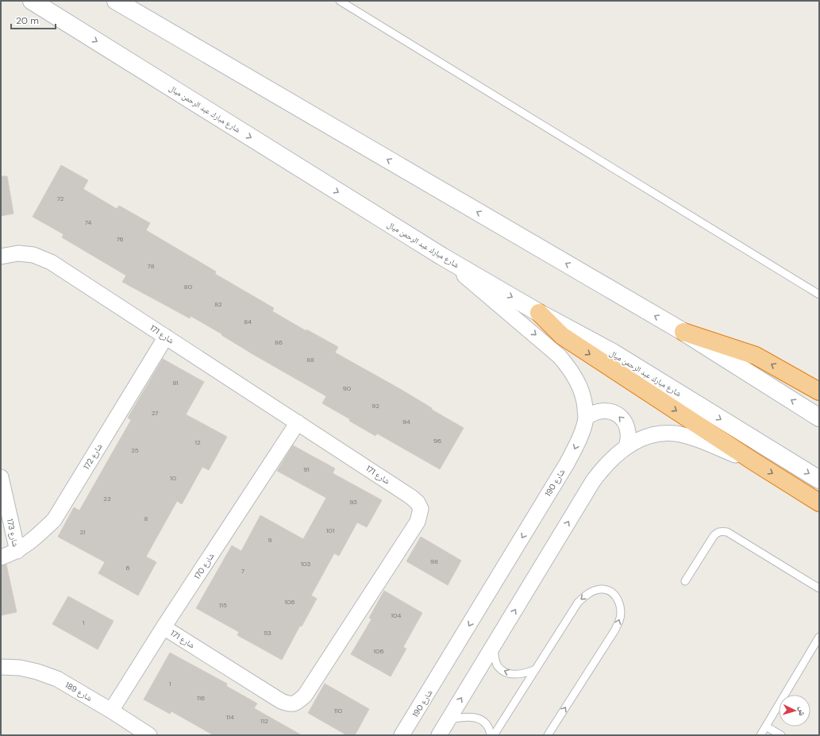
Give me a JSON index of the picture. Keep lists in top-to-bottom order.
{
  "streets": {
    "main road": ["شارع مبارك عبد الرحمن ميال"],
    "street": [
      "شارع 171",
      "شارع 172",
      "شارع 190",
      "شارع 173",
      "شارع 170",
      "شارع 189"
    ]
  },
  "crossings": [
    ["شارع مبارك عبد الرحمن ميال", "شارع 190"],
    ["شارع 171", "شارع 172"],
    ["شارع 171", "شارع 170"],
    ["شارع 172", "شارع 173"],
    ["شارع 170", "شارع 189"]
  ],
  "one_way": ["شارع 190"],
  "house_numbers": [
    "72",
    "74",
    "76",
    "78",
    "80",
    "82",
    "84",
    "86",
    "88",
    "81",
    "90",
    "92",
    "27",
    "94",
    "96",
    "12",
    "25",
    "91",
    "10",
    "23",
    "93",
    "8",
    "101",
    "21",
    "9",
    "98",
    "103",
    "6",
    "7",
    "106",
    "115",
    "104",
    "1",
    "113",
    "106",
    "1",
    "116",
    "110",
    "114",
    "112"
  ],
  "scale_bar": "20 m",
  "north": "right"
}
